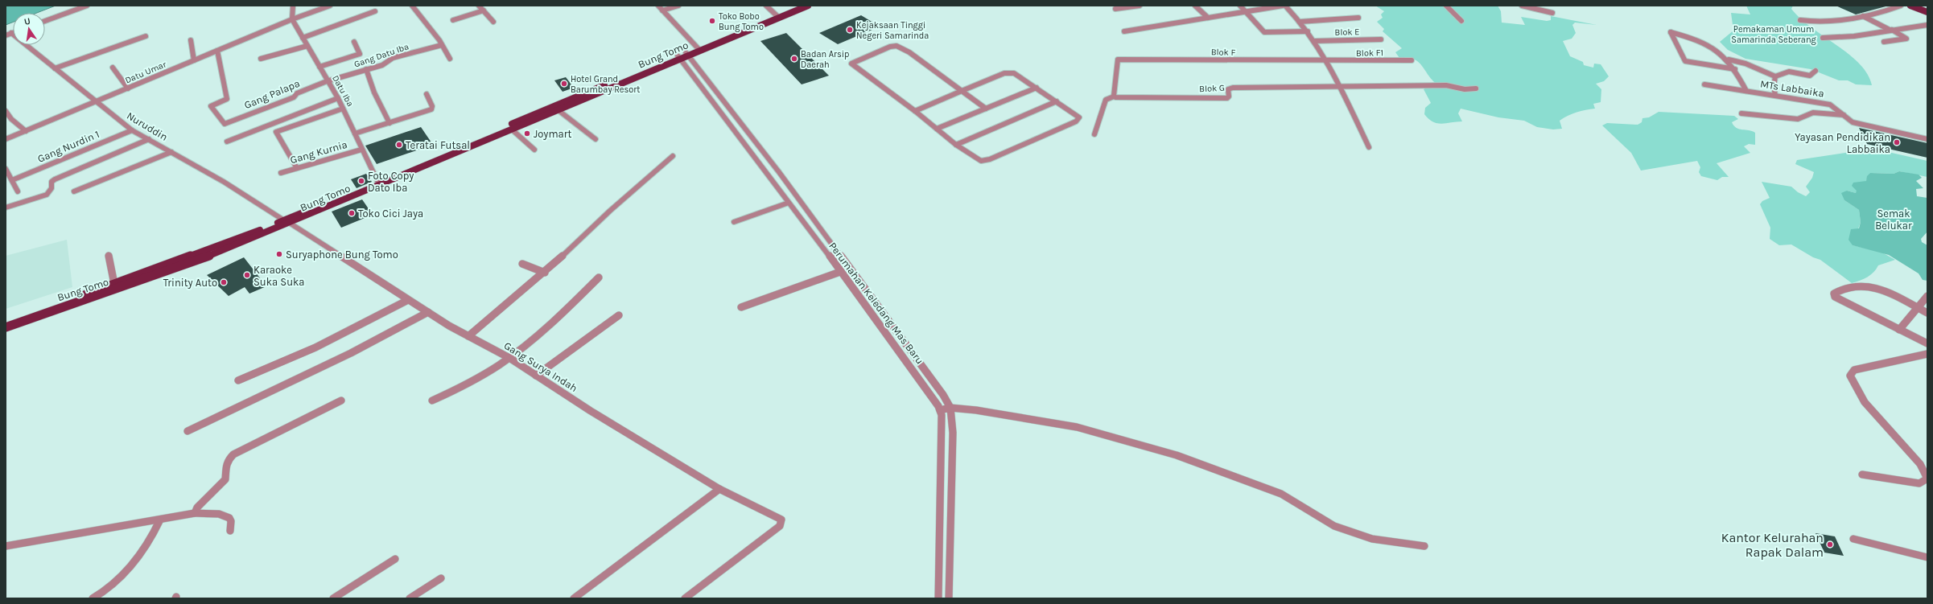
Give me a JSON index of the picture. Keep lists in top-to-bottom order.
{
  "streets": {
    "main road": ["Bung Tomo"],
    "street": [
      "Blok E",
      "Blok F",
      "Blok F1",
      "Gang Datu Iba",
      "Datu Umar",
      "Blok G",
      "MTs Labbaika",
      "Datu Iba",
      "Gang Palapa",
      "Nuruddin",
      "Gang Nurdin 1",
      "Gang Kurnia",
      "Perumahan Keledang Mas Baru",
      "Gang Surya Indah"
    ]
  },
  "crossings": [
    ["Blok F", "Blok F1"],
    ["Blok F", "Blok G"],
    ["Bung Tomo", "Datu Iba"],
    ["Bung Tomo", "Nuruddin"],
    ["Bung Tomo", "Perumahan Keledang Mas Baru"],
    ["Bung Tomo", "Gang Surya Indah"],
    ["Gang Datu Iba", "Datu Iba"],
    ["Gang Datu Iba", "Gang Palapa"],
    ["Datu Umar", "Datu Iba"],
    ["Datu Umar", "Gang Palapa"],
    ["Datu Umar", "Nuruddin"],
    ["Datu Iba", "Gang Palapa"],
    ["Datu Iba", "Gang Kurnia"],
    ["Nuruddin", "Gang Nurdin 1"],
    ["Nuruddin", "Gang Surya Indah"]
  ],
  "parks": ["Pemakaman Umum Samarinda Seberang", "Semak Belukar"],
  "places": [
    "Toko Bobo Bung Tomo",
    "Kejaksaan Tinggi Negeri Samarinda",
    "Badan Arsip Daerah",
    "Hotel Grand Barumbay Resort",
    "Joymart",
    "Yayasan Pendidikan Labbaika",
    "Teratai Futsal",
    "Foto Copy Dato Iba",
    "Toko Cici Jaya",
    "Suryaphone Bung Tomo",
    "Karaoke Suka Suka",
    "Trinity Auto",
    "Kantor Kelurahan Rapak Dalam"
  ],
  "north": "top"
}
